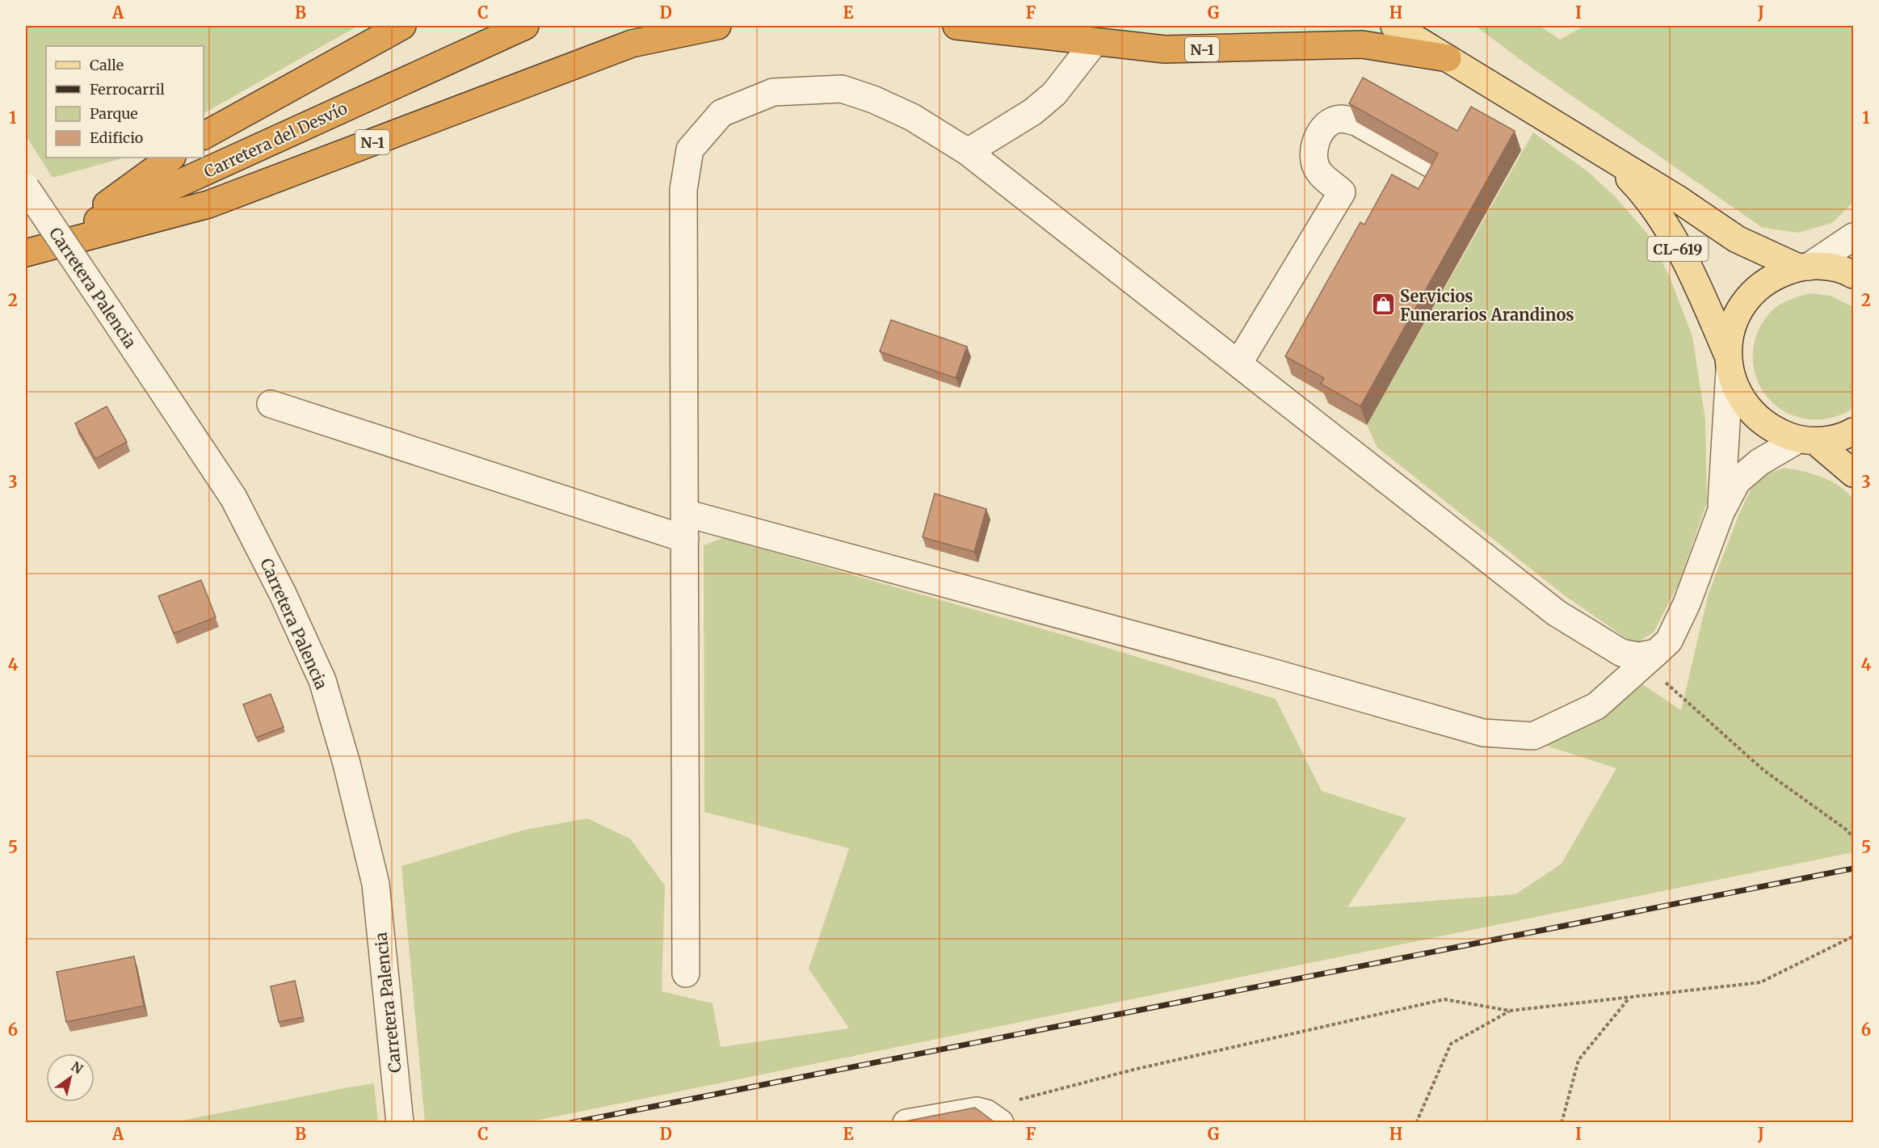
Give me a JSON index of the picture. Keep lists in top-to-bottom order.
{
  "streets": {
    "highway": ["N-1", "Carretera del Desvío"],
    "main road": ["CL-619"],
    "street": ["Carretera Palencia"]
  },
  "crossings": [
    ["N-1", "Carretera del Desvío"],
    ["N-1", "CL-619"]
  ],
  "places": {
    "shop": ["Servicios Funerarios Arandinos"]
  },
  "legend": [
    "Calle",
    "Ferrocarril",
    "Parque",
    "Edificio"
  ],
  "north": "top right",
  "grid": {
    "columns": [
      "A",
      "B",
      "C",
      "D",
      "E",
      "F",
      "G",
      "H",
      "I",
      "J"
    ],
    "rows": [
      "1",
      "2",
      "3",
      "4",
      "5",
      "6"
    ]
  }
}
